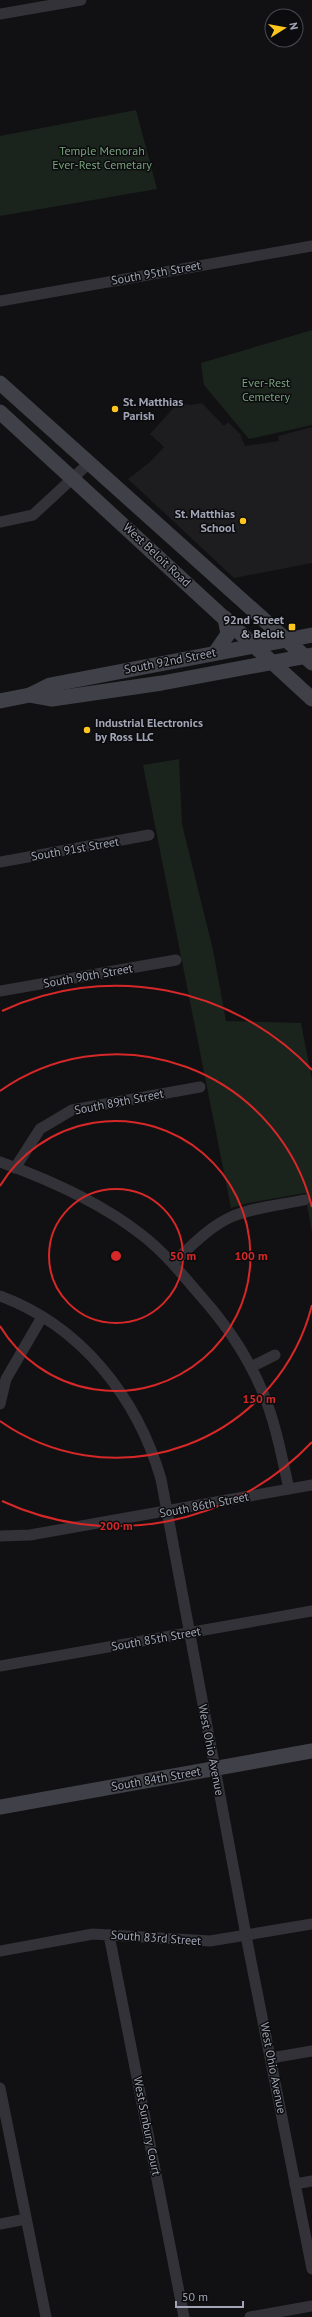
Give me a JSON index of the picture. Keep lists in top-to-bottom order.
{
  "streets": {
    "main road": ["West Beloit Road", "South 92nd Street", "South 84th Street"],
    "street": [
      "South 95th Street",
      "South 91st Street",
      "South 90th Street",
      "South 89th Street",
      "South 86th Street",
      "South 85th Street",
      "West Ohio Avenue",
      "South 83rd Street",
      "West Sunbury Court"
    ]
  },
  "crossings": [
    ["West Beloit Road", "South 92nd Street"],
    ["South 86th Street", "West Ohio Avenue"],
    ["South 85th Street", "West Ohio Avenue"],
    ["West Ohio Avenue", "South 84th Street"],
    ["West Ohio Avenue", "South 83rd Street"],
    ["South 83rd Street", "West Sunbury Court"]
  ],
  "parks": ["Temple Menorah Ever-Rest Cemetary", "Ever-Rest Cemetery"],
  "places": {
    "other": ["St. Matthias Parish", "St. Matthias School", "Industrial Electronics by Ross LLC"],
    "transit": ["92nd Street & Beloit"]
  },
  "scale_bar": "50 m",
  "north": "right",
  "rings": [
    "50 m",
    "100 m",
    "150 m",
    "200 m"
  ]
}
